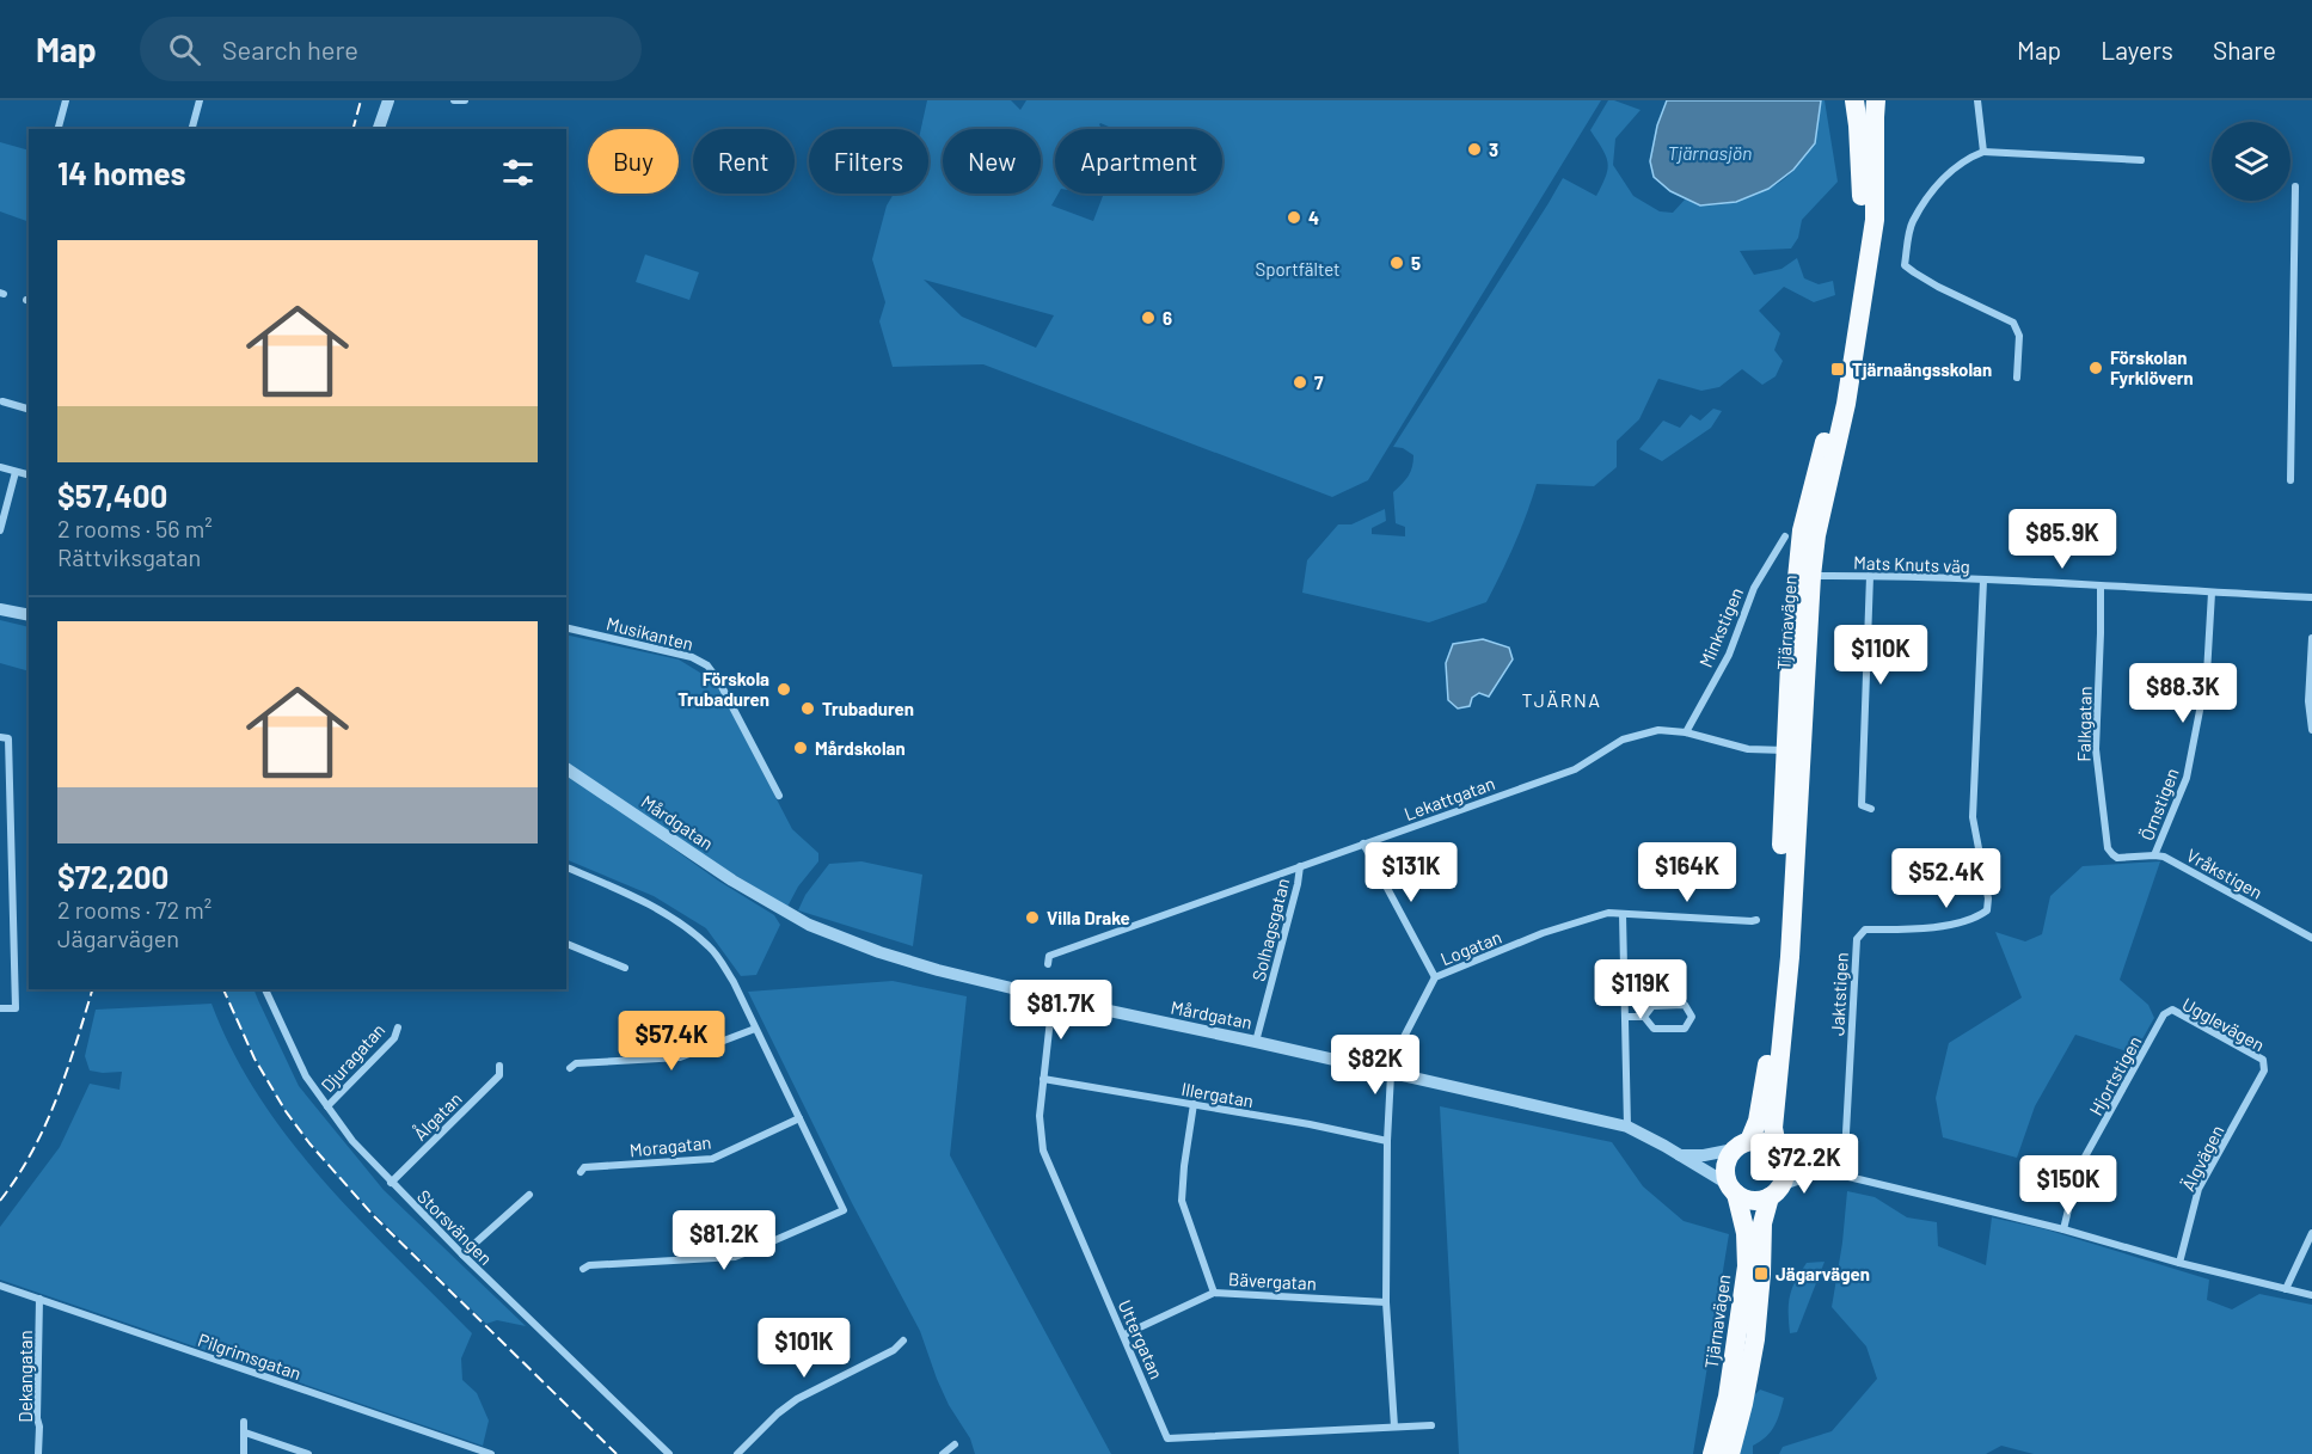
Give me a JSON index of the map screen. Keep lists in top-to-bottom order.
{
  "streets": {
    "highway": ["Tjärnavägen"],
    "street": [
      "Mats Knuts väg",
      "Minkstigen",
      "Musikanten",
      "Falkgatan",
      "Lekattgatan",
      "Örnstigen",
      "Mårdgatan",
      "Vråkstigen",
      "Solhagsgatan",
      "Logatan",
      "Jaktstigen",
      "Ugglevägen",
      "Djuragatan",
      "Hjortstigen",
      "Illergatan",
      "Ålgatan",
      "Moragatan",
      "Älgvägen",
      "Storsvängen",
      "Bävergatan",
      "Uttergatan",
      "Pilgrimsgatan",
      "Dekangatan"
    ]
  },
  "crossings": [
    ["Mats Knuts väg", "Tjärnavägen"],
    ["Mats Knuts väg", "Falkgatan"],
    ["Mats Knuts väg", "Örnstigen"],
    ["Mats Knuts väg", "Jaktstigen"],
    ["Tjärnavägen", "Lekattgatan"],
    ["Tjärnavägen", "Mårdgatan"],
    ["Minkstigen", "Lekattgatan"],
    ["Falkgatan", "Vråkstigen"],
    ["Lekattgatan", "Solhagsgatan"],
    ["Örnstigen", "Vråkstigen"],
    ["Mårdgatan", "Solhagsgatan"],
    ["Mårdgatan", "Logatan"],
    ["Mårdgatan", "Uttergatan"],
    ["Logatan", "Illergatan"],
    ["Logatan", "Bävergatan"],
    ["Logatan", "Uttergatan"],
    ["Ugglevägen", "Hjortstigen"],
    ["Ugglevägen", "Älgvägen"],
    ["Djuragatan", "Storsvängen"],
    ["Illergatan", "Uttergatan"],
    ["Ålgatan", "Storsvängen"],
    ["Bävergatan", "Uttergatan"],
    ["Pilgrimsgatan", "Dekangatan"]
  ],
  "districts": ["TJÄRNA"],
  "water": ["Tjärnasjön"],
  "parks": ["Sportfältet"],
  "places": {
    "other": [
      "3",
      "4",
      "5",
      "6",
      "Förskolan Fyrklövern",
      "7",
      "Förskola Trubaduren",
      "Trubaduren",
      "Mårdskolan",
      "Villa Drake"
    ],
    "transit": ["Tjärnaängsskolan", "Jägarvägen"]
  },
  "page": {
    "header": "Map",
    "search": "Search here",
    "nav": ["Map", "Layers", "Share"],
    "chip": [
      "Buy",
      "Rent",
      "Filters",
      "New",
      "Apartment"
    ],
    "heading": "14 homes",
    "list": [
      {
        "name": "$57,400",
        "note": "2 rooms · 56 m² · Rättviksgatan"
      },
      {
        "name": "$72,200",
        "note": "2 rooms · 72 m² · Jägarvägen"
      }
    ],
    "price": [
      "$85.9K",
      "$110K",
      "$88.3K",
      "$131K",
      "$164K",
      "$52.4K",
      "$119K",
      "$81.7K",
      "$57.4K",
      "$82K",
      "$72.2K",
      "$150K",
      "$81.2K",
      "$101K"
    ]
  }
}
